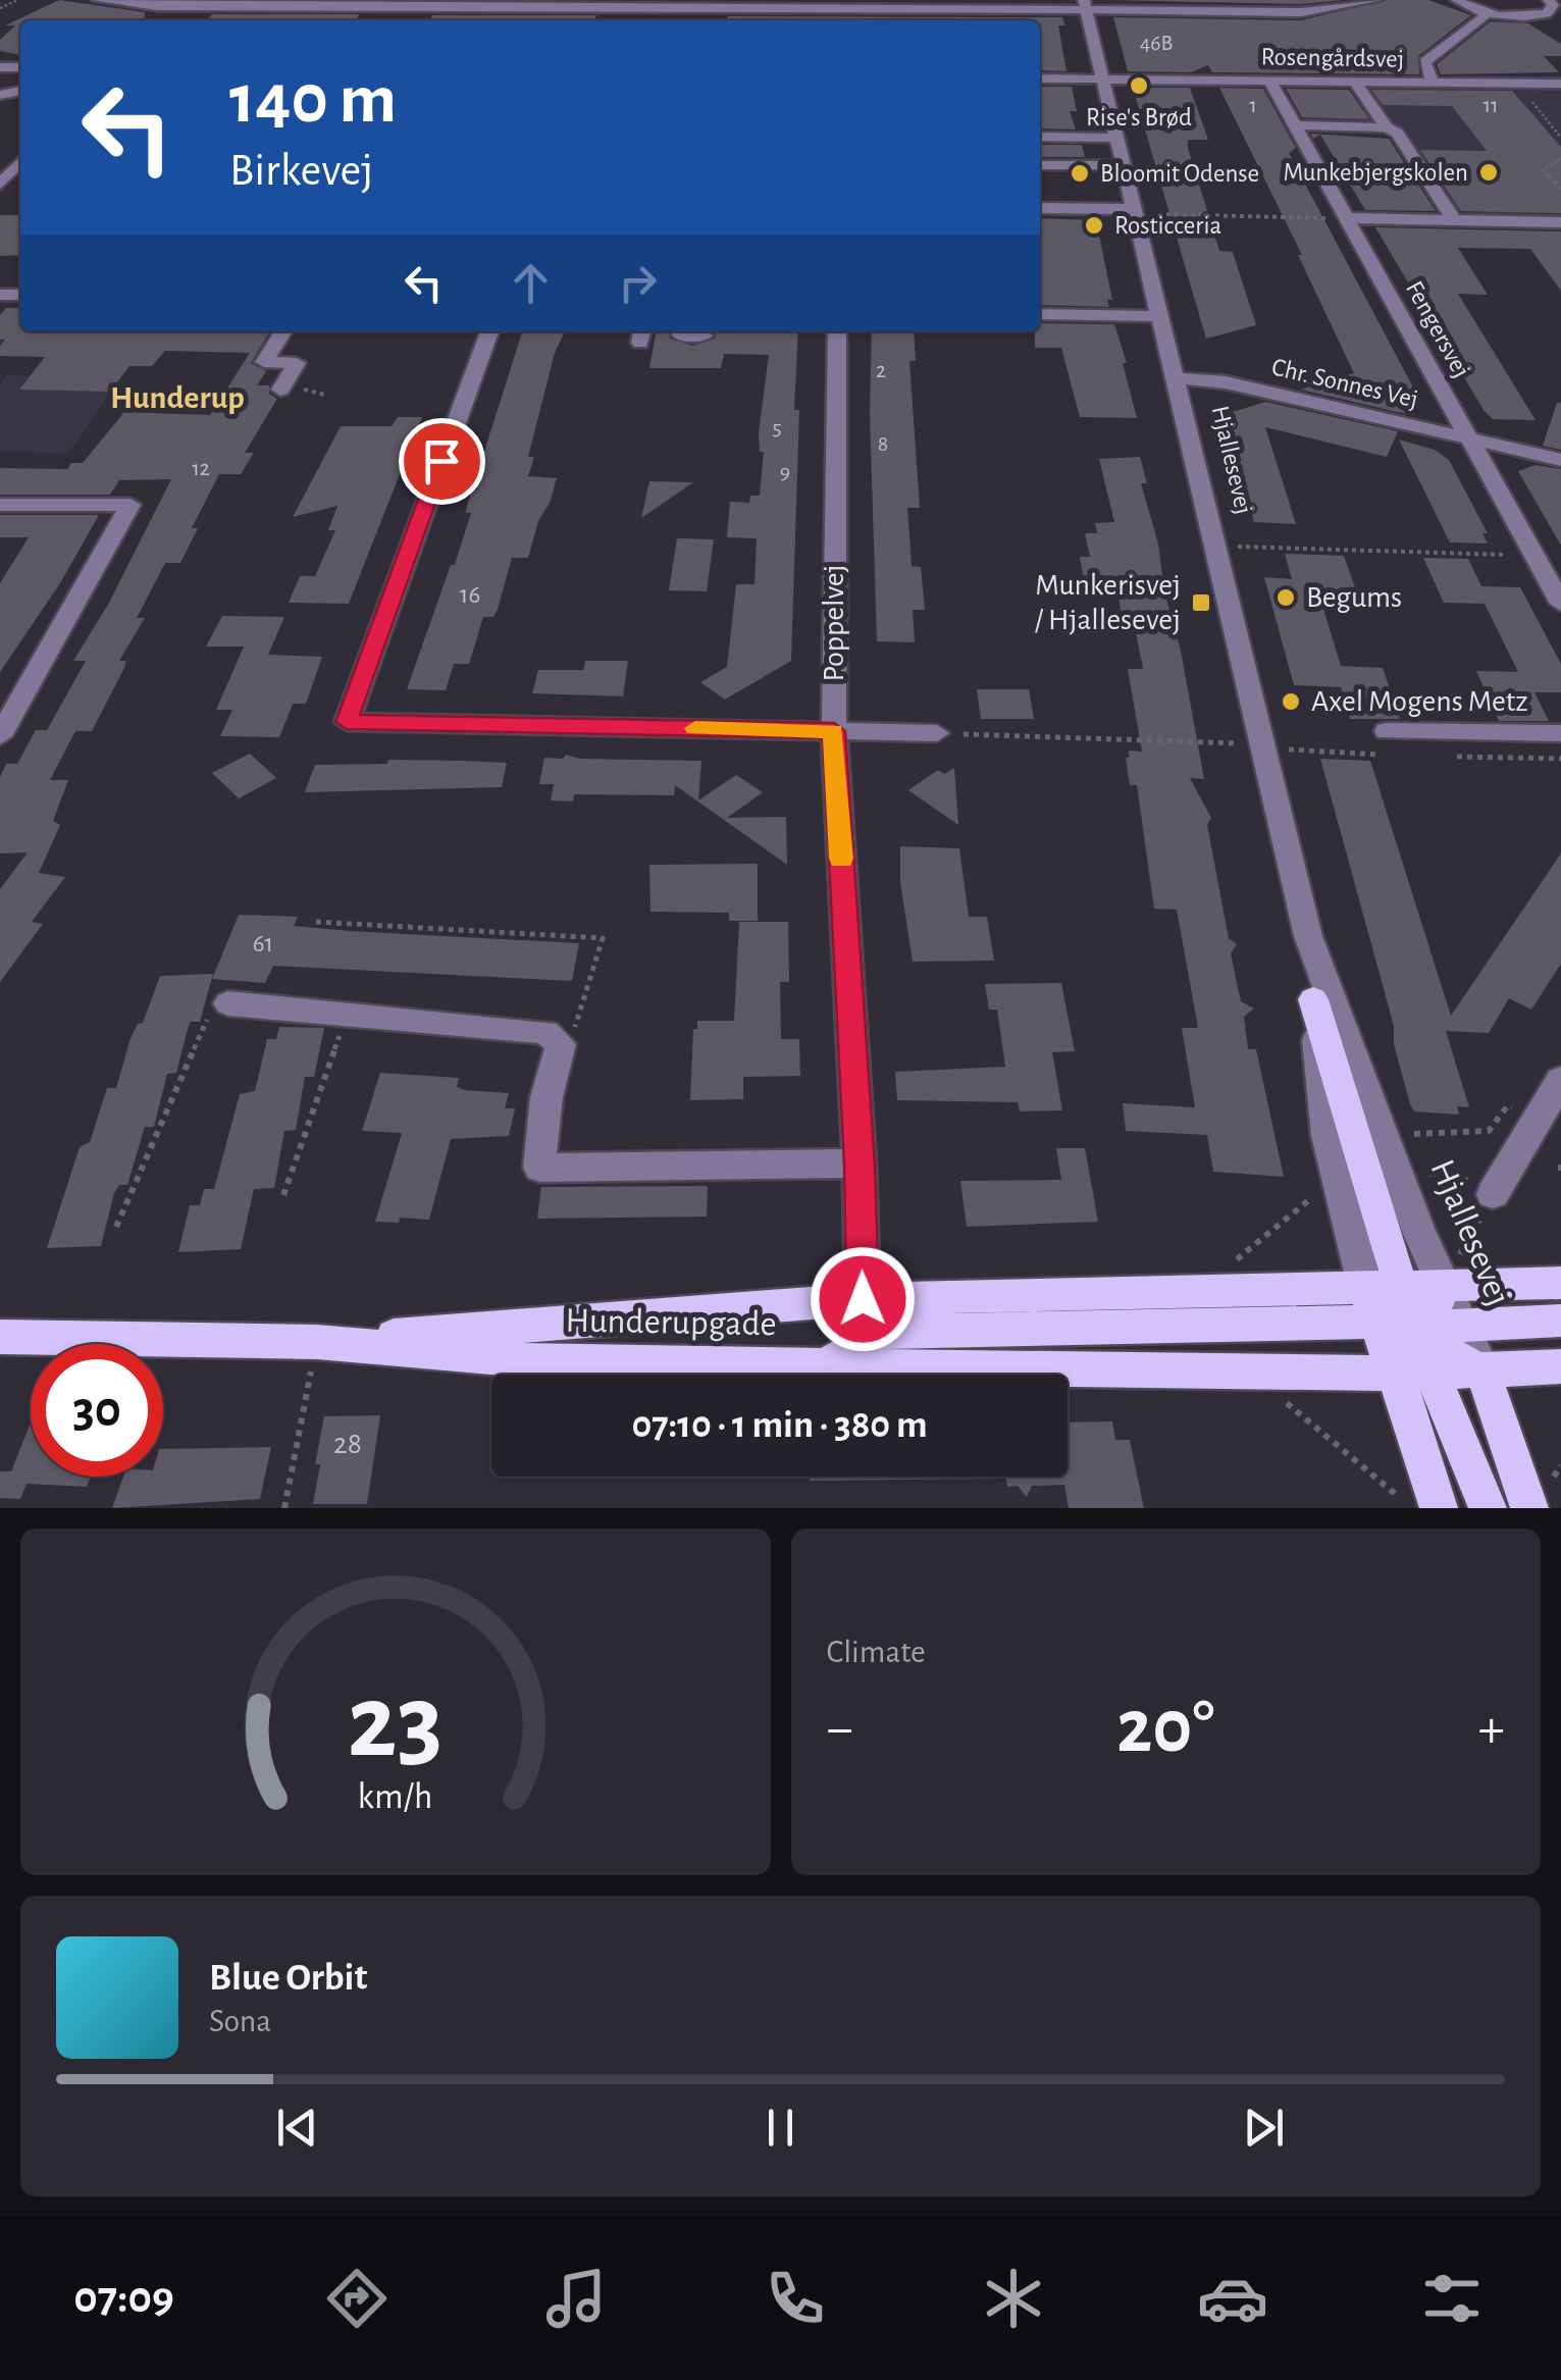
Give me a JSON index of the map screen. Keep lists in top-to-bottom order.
{
  "streets": {
    "main road": ["Hjallesevej", "Hunderupgade"],
    "street": [
      "Rosengårdsvej",
      "Fengersvej",
      "Chr. Sonnes Vej",
      "Poppelvej"
    ]
  },
  "crossings": [
    ["Rosengårdsvej", "Fengersvej"],
    ["Rosengårdsvej", "Hjallesevej"],
    ["Fengersvej", "Chr. Sonnes Vej"],
    ["Chr. Sonnes Vej", "Hjallesevej"],
    ["Hjallesevej", "Hunderupgade"],
    ["Poppelvej", "Hunderupgade"]
  ],
  "districts": ["Hunderup"],
  "places": {
    "other": [
      "Rise's Brød",
      "Munkebjergskolen",
      "Bloomit Odense",
      "Rosticceria",
      "Begums",
      "Axel Mogens Metz"
    ],
    "transit": ["Munkerisvej / Hjallesevej"]
  },
  "house_numbers": [
    "46B",
    "1",
    "11",
    "2",
    "5",
    "8",
    "12",
    "9",
    "16",
    "61",
    "28"
  ],
  "page": {
    "turn": ["140 m", "Birkevej"],
    "limit": "30",
    "trip": "07:10 · 1 min · 380 m",
    "tile": "Climate",
    "heat": ["−", "20°", "+"],
    "song": ["Blue Orbit", "Sona"],
    "tabs": "07:09",
    "gauge": ["23", "km/h"]
  }
}
